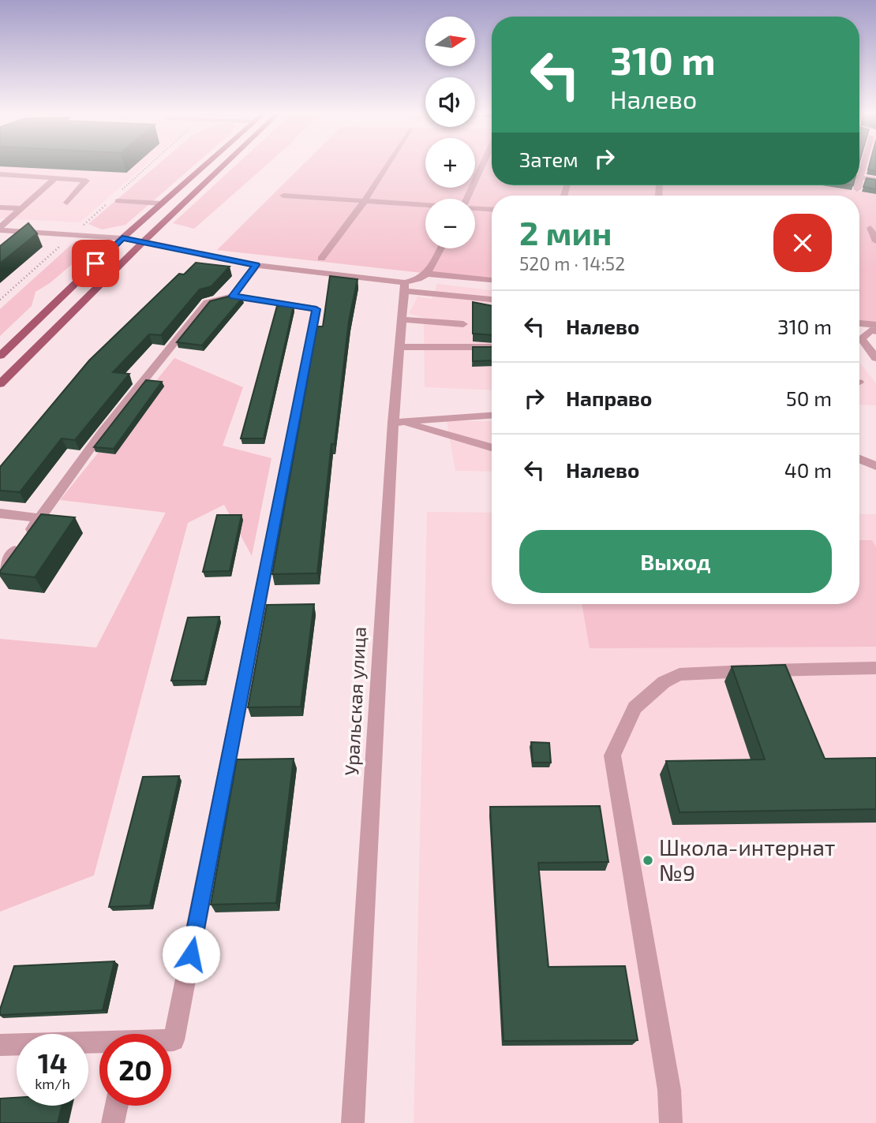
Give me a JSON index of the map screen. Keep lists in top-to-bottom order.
{
  "streets": {
    "street": ["Уральская улица"]
  },
  "places": ["Школа-интернат №9"],
  "north": "right",
  "page": {
    "map_buttons": ["+", "−"],
    "turn": ["310 m", "Налево"],
    "then": "Затем",
    "heading": ["2 мин", "520 m · 14:52"],
    "list": [
      {
        "name": "Налево",
        "value": "310 m"
      },
      {
        "name": "Направо",
        "value": "50 m"
      },
      {
        "name": "Налево",
        "value": "40 m"
      }
    ],
    "buttons": "Выход",
    "speed": "14 km/h",
    "limit": "20"
  }
}
